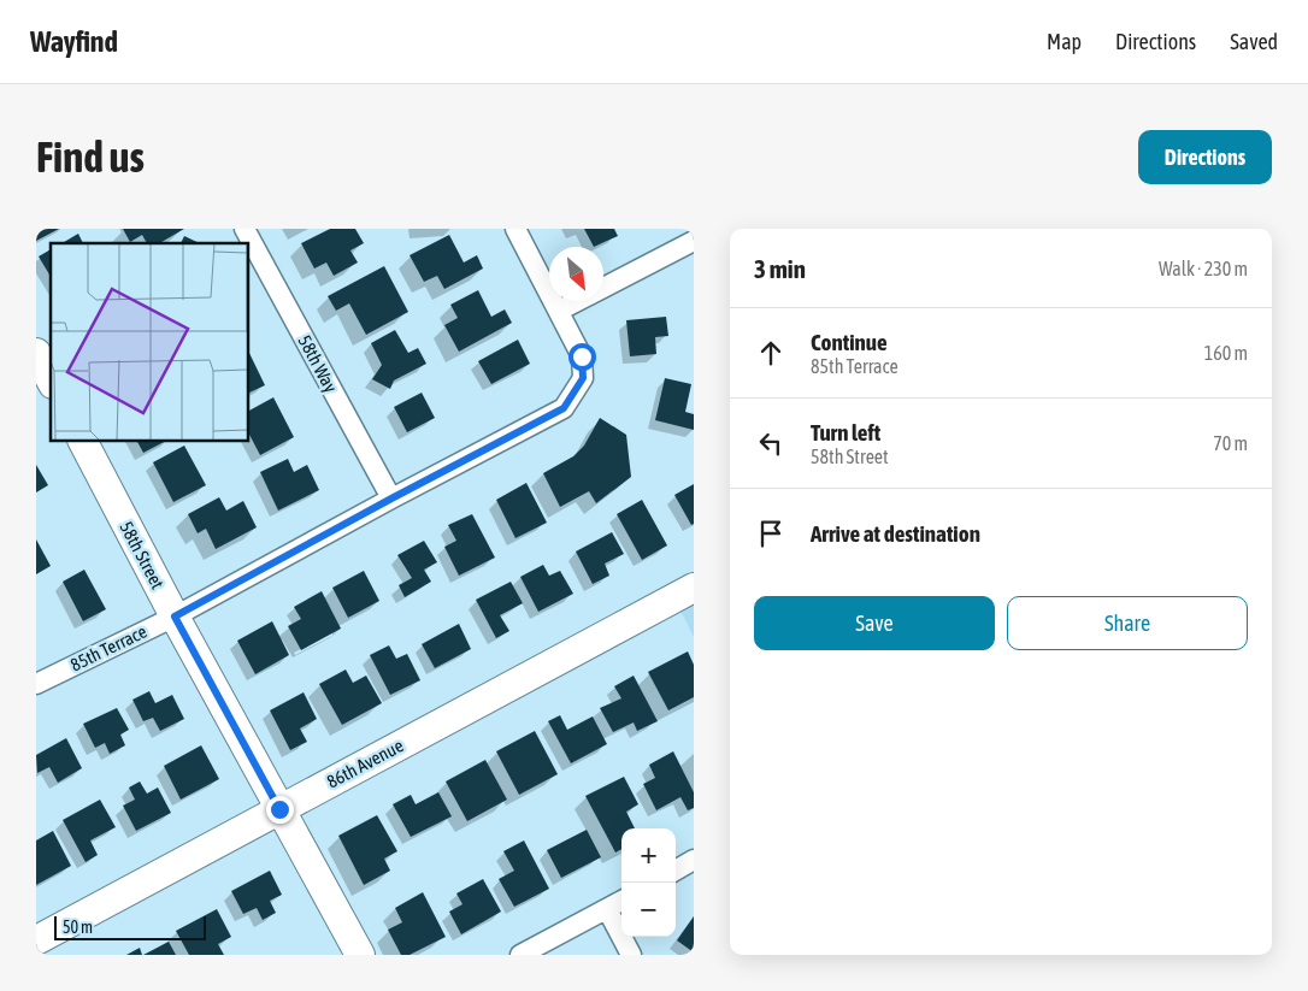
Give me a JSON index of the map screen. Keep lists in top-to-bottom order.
{
  "streets": {
    "street": [
      "58th Way",
      "58th Street",
      "85th Terrace",
      "86th Avenue"
    ]
  },
  "crossings": [
    ["58th Way", "85th Terrace"],
    ["58th Street", "85th Terrace"],
    ["58th Street", "86th Avenue"]
  ],
  "scale_bar": "50 m",
  "north": "bottom right",
  "page": {
    "header": "Wayfind",
    "nav": ["Map", "Directions", "Saved"],
    "buttons": [
      "Directions",
      ["Save", "Share"]
    ],
    "title": "Find us",
    "heading": ["3 min", "Walk · 230 m"],
    "list": [
      ["Continue", "85th Terrace", "160 m"],
      ["Turn left", "58th Street", "70 m"],
      "Arrive at destination"
    ],
    "map_buttons": ["+", "−"],
    "scale": "50 m"
  }
}
